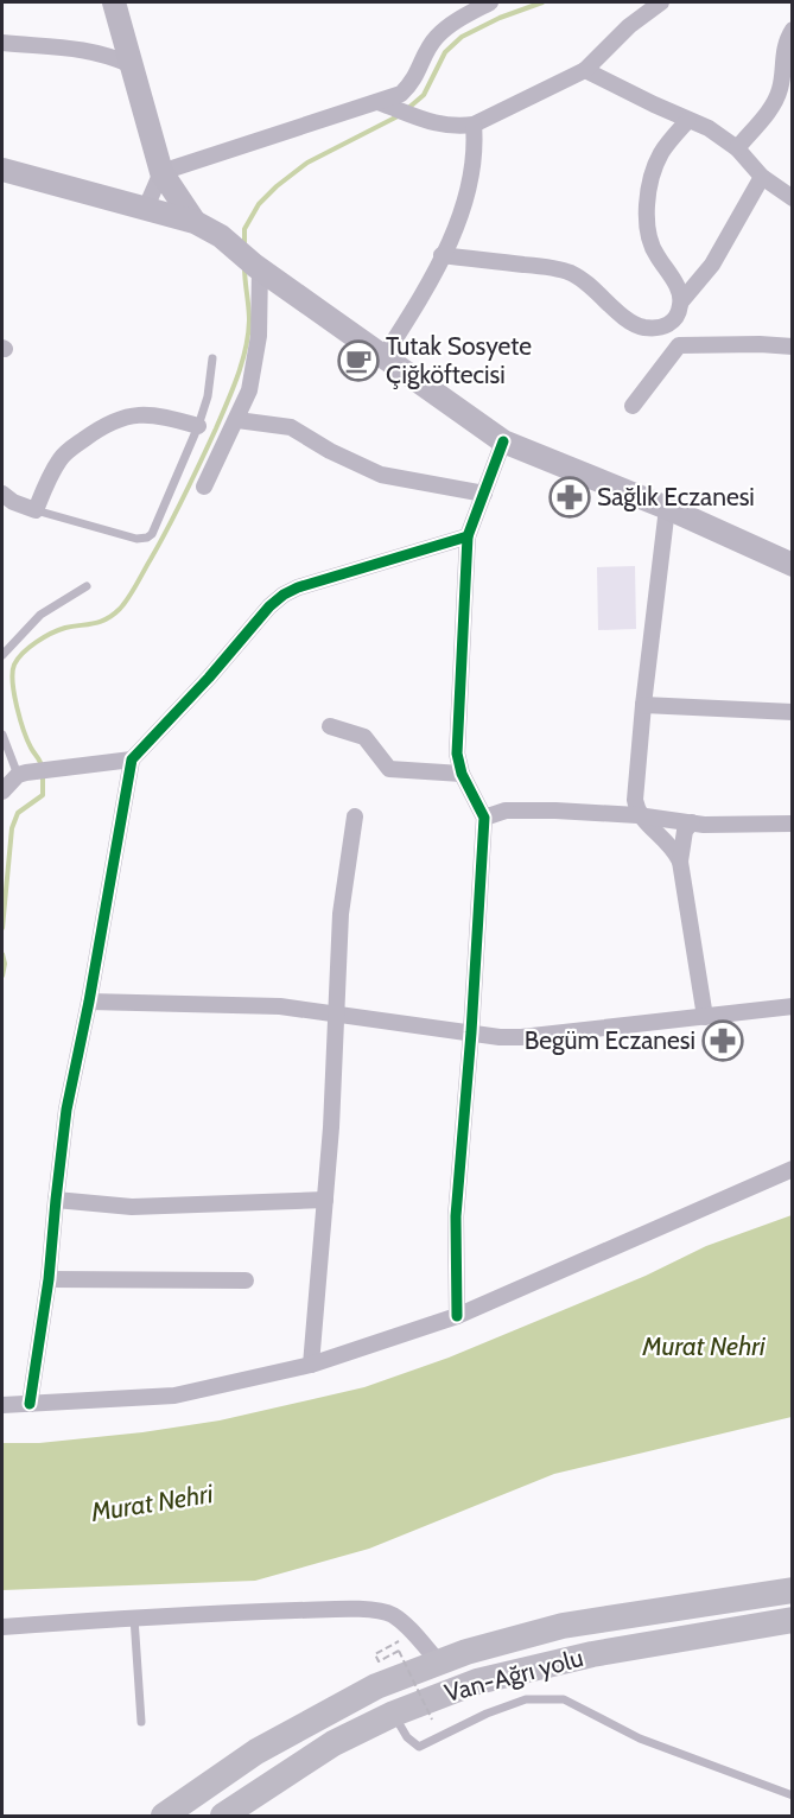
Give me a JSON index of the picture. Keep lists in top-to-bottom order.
{
  "streets": {
    "main road": ["Van-Ağrı yolu"]
  },
  "water": ["Murat Nehri"],
  "places": {
    "cafe": ["Tutak Sosyete Çiğköftecisi"],
    "pharmacy": ["Sağlık Eczanesi", "Begüm Eczanesi"]
  }
}
